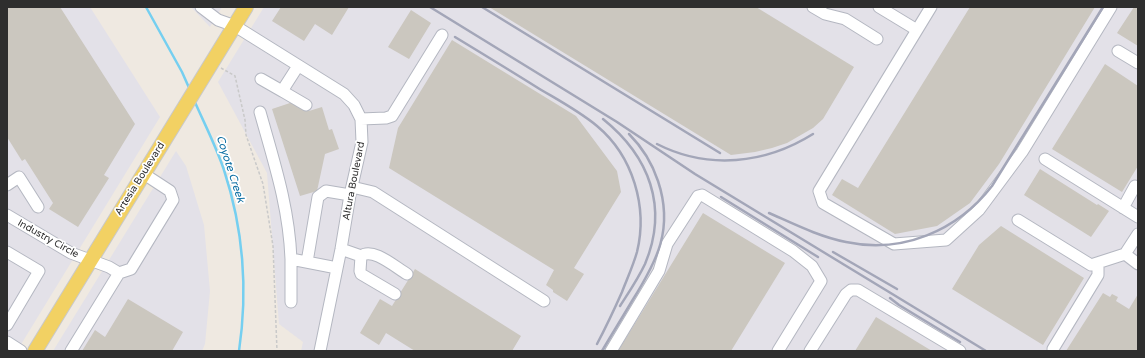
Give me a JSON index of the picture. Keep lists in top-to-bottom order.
{
  "streets": {
    "main road": ["Artesia Boulevard"],
    "street": ["Altura Boulevard", "Industry Circle"]
  },
  "crossings": [
    ["Artesia Boulevard", "Altura Boulevard"],
    ["Artesia Boulevard", "Industry Circle"]
  ],
  "water": ["Coyote Creek"]
}
